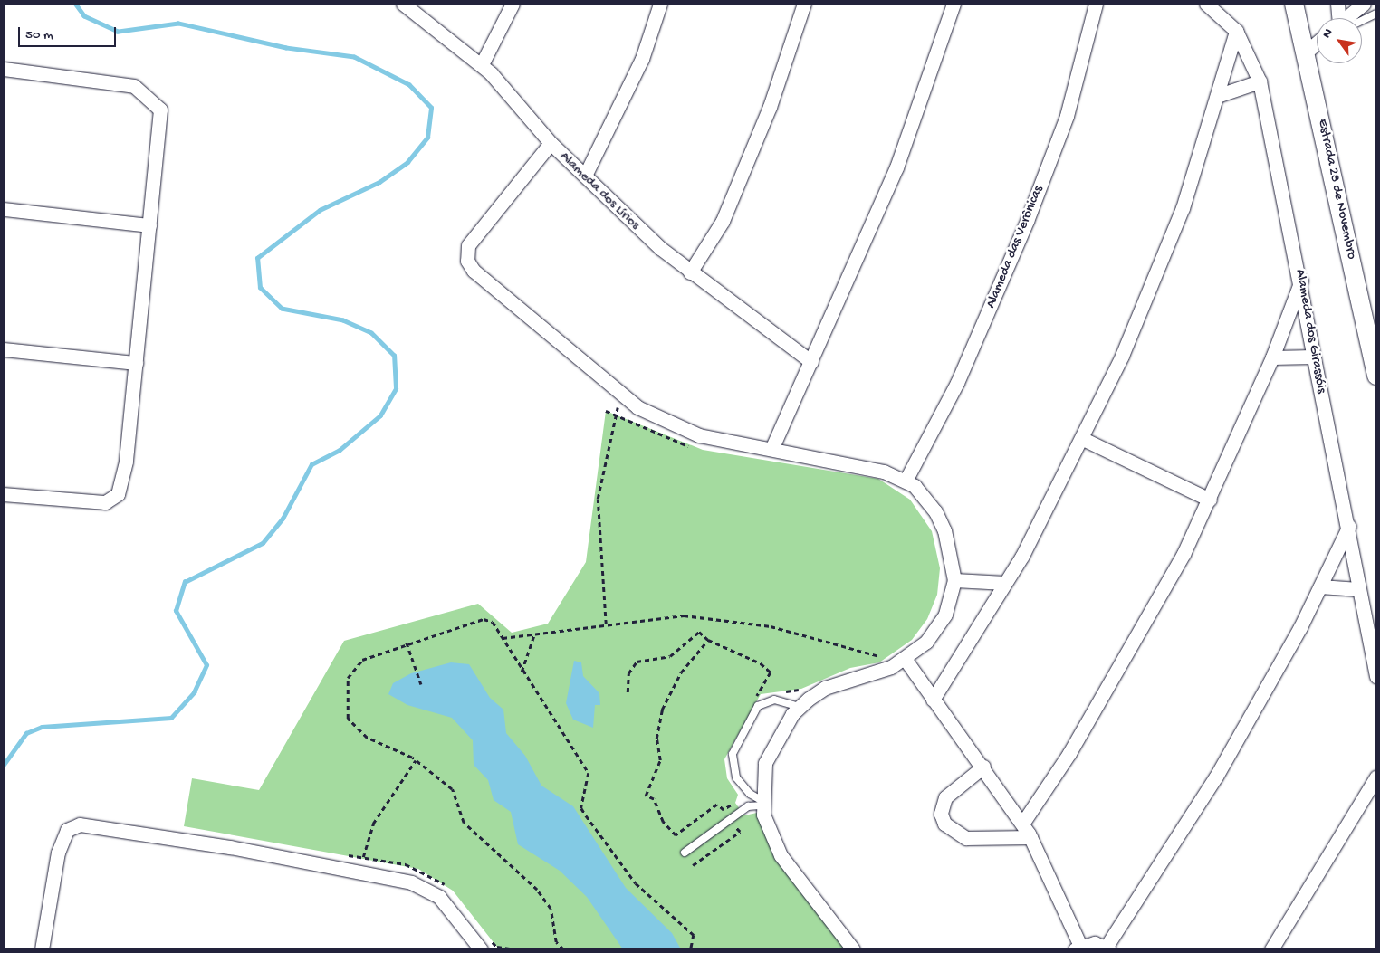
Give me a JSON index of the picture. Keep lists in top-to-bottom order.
{
  "streets": {
    "street": [
      "Estrada 28 de Novembro",
      "Alameda dos Lírios",
      "Alameda das Verônicas",
      "Alameda dos Girassóis"
    ]
  },
  "scale_bar": "50 m",
  "north": "top left"
}
